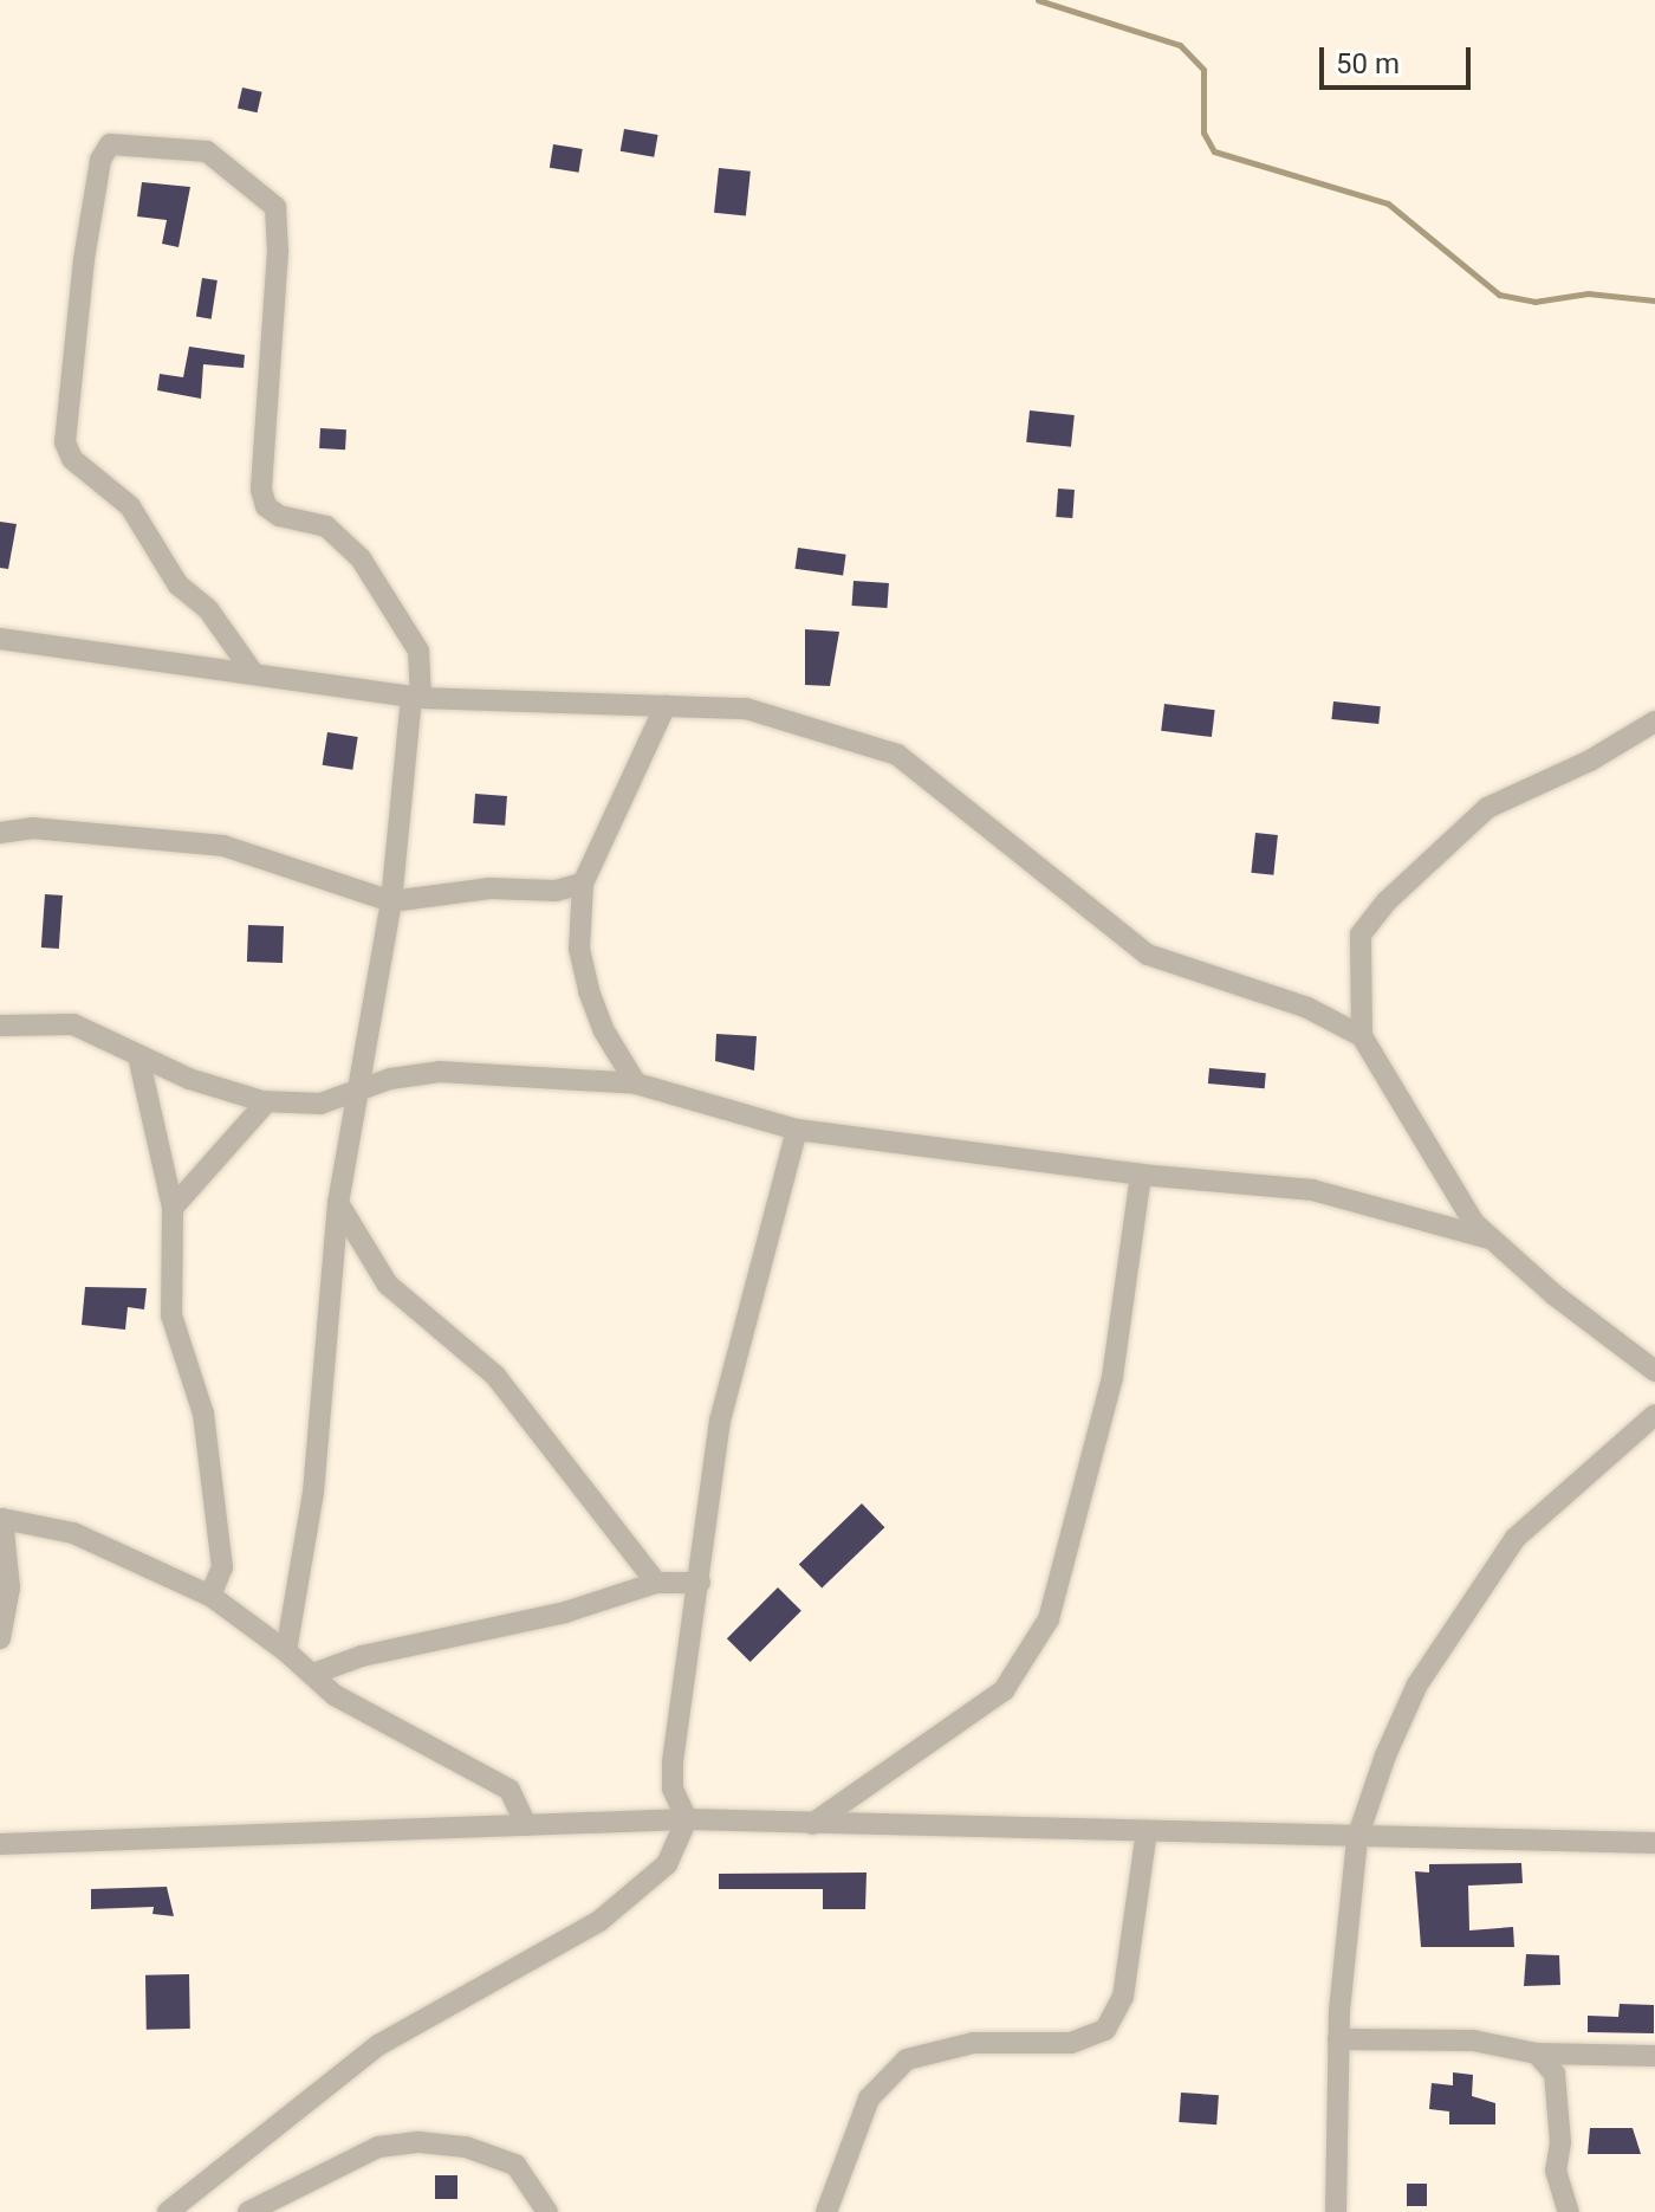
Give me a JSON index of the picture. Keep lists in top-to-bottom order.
{
  "scale_bar": "50 m"
}
